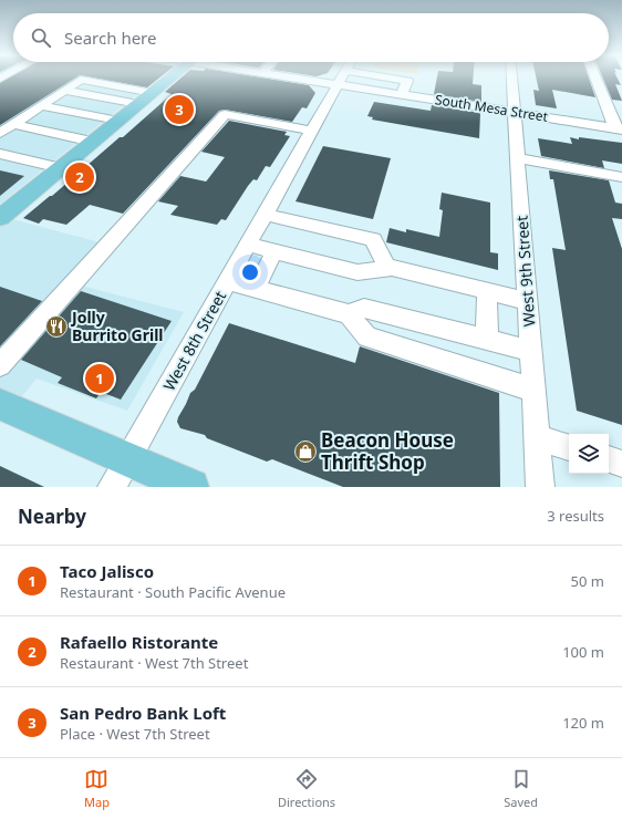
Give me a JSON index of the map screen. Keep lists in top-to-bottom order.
{
  "streets": {
    "street": ["South Mesa Street", "West 9th Street", "West 8th Street"]
  },
  "crossings": [
    ["South Mesa Street", "West 9th Street"]
  ],
  "places": {
    "restaurant": ["Jolly Burrito Grill"],
    "shop": ["Beacon House Thrift Shop"]
  },
  "page": {
    "search": "Search here",
    "pins": ["3", "2", "1"],
    "heading": ["Nearby", "3 results"],
    "list": [
      {
        "mark": "1",
        "name": "Taco Jalisco",
        "note": "Restaurant · South Pacific Avenue",
        "value": "50 m"
      },
      {
        "mark": "2",
        "name": "Rafaello Ristorante",
        "note": "Restaurant · West 7th Street",
        "value": "100 m"
      },
      {
        "mark": "3",
        "name": "San Pedro Bank Loft",
        "note": "Place · West 7th Street",
        "value": "120 m"
      }
    ],
    "nav": ["Map", "Directions", "Saved"]
  }
}
